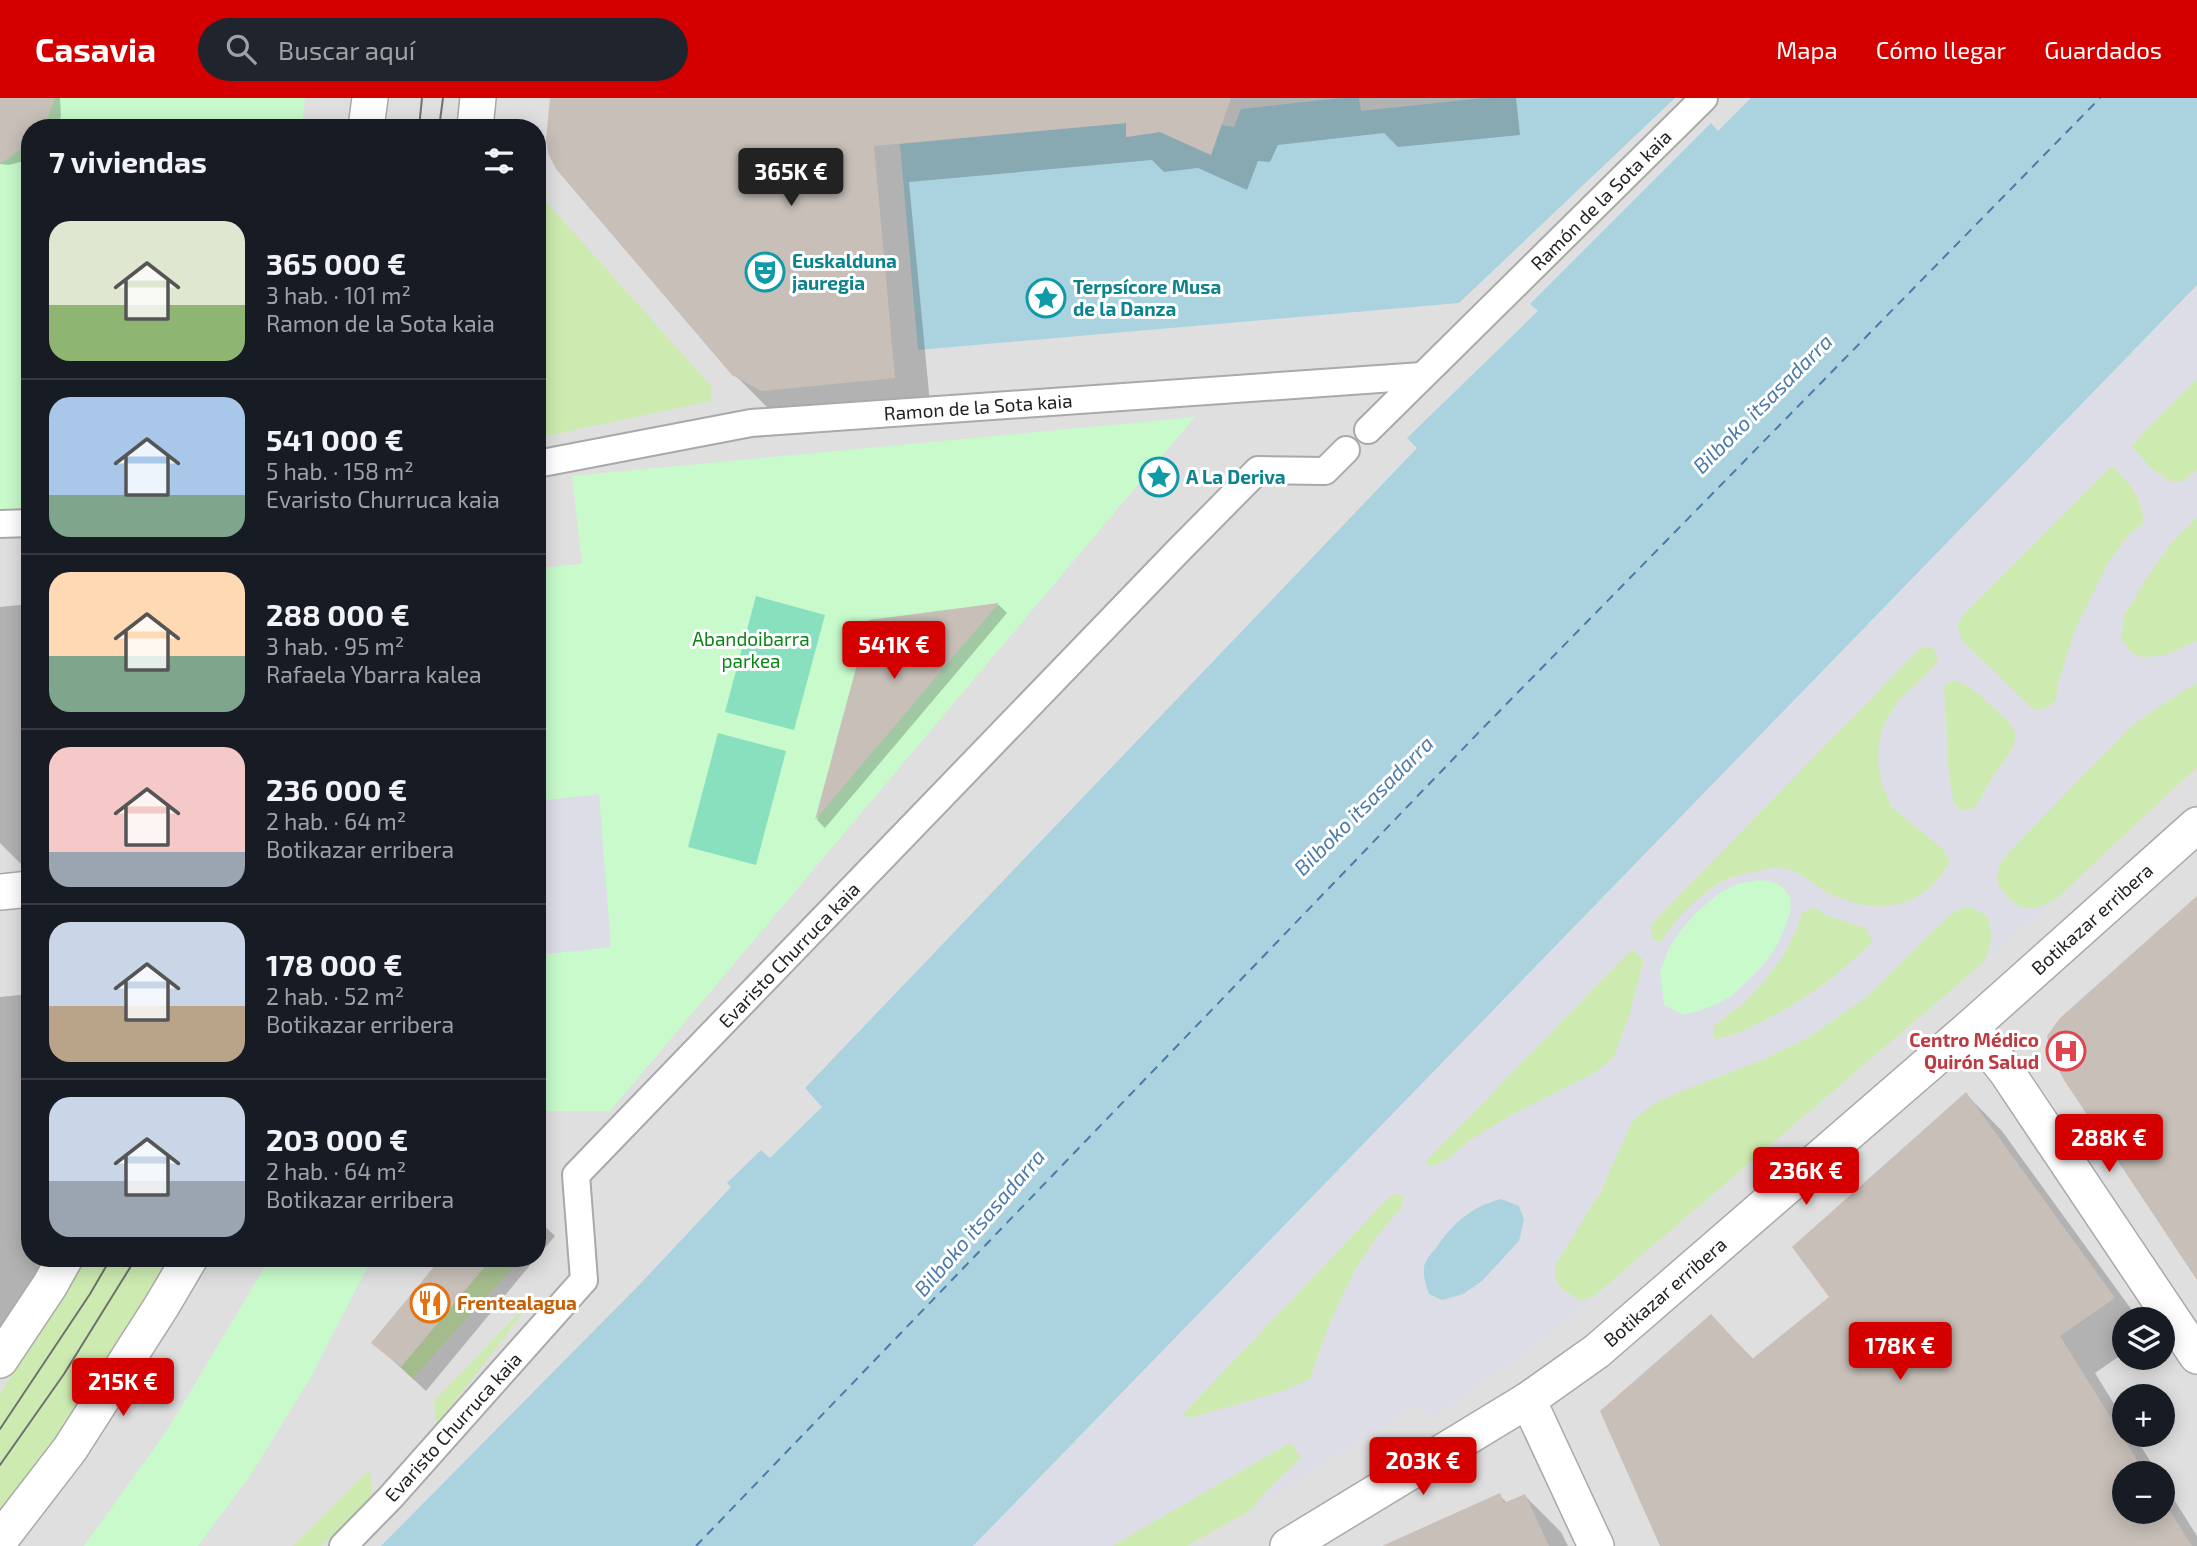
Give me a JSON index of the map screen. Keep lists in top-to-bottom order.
{
  "streets": {
    "street": [
      "Ramón de la Sota kaia",
      "Ramon de la Sota kaia",
      "Botikazar erribera",
      "Evaristo Churruca kaia"
    ]
  },
  "crossings": [
    ["Ramón de la Sota kaia", "Ramon de la Sota kaia"]
  ],
  "water": ["Bilboko itsasadarra"],
  "parks": ["Abandoibarra parkea"],
  "places": {
    "theatre": ["Euskalduna jauregia"],
    "place": ["Terpsícore Musa de la Danza", "A La Deriva"],
    "hospital": ["Centro Médico Quirón Salud"],
    "restaurant": ["Frentealagua"]
  },
  "page": {
    "header": "Casavia",
    "search": "Buscar aquí",
    "nav": ["Mapa", "Cómo llegar", "Guardados"],
    "heading": "7 viviendas",
    "price": [
      "365K €",
      "541K €",
      "288K €",
      "236K €",
      "178K €",
      "215K €",
      "203K €"
    ],
    "list": [
      {
        "name": "365 000 €",
        "note": "3 hab. · 101 m² · Ramon de la Sota kaia"
      },
      {
        "name": "541 000 €",
        "note": "5 hab. · 158 m² · Evaristo Churruca kaia"
      },
      {
        "name": "288 000 €",
        "note": "3 hab. · 95 m² · Rafaela Ybarra kalea"
      },
      {
        "name": "236 000 €",
        "note": "2 hab. · 64 m² · Botikazar erribera"
      },
      {
        "name": "178 000 €",
        "note": "2 hab. · 52 m² · Botikazar erribera"
      },
      {
        "name": "203 000 €",
        "note": "2 hab. · 64 m² · Botikazar erribera"
      }
    ],
    "map_buttons": ["+", "−"]
  }
}
